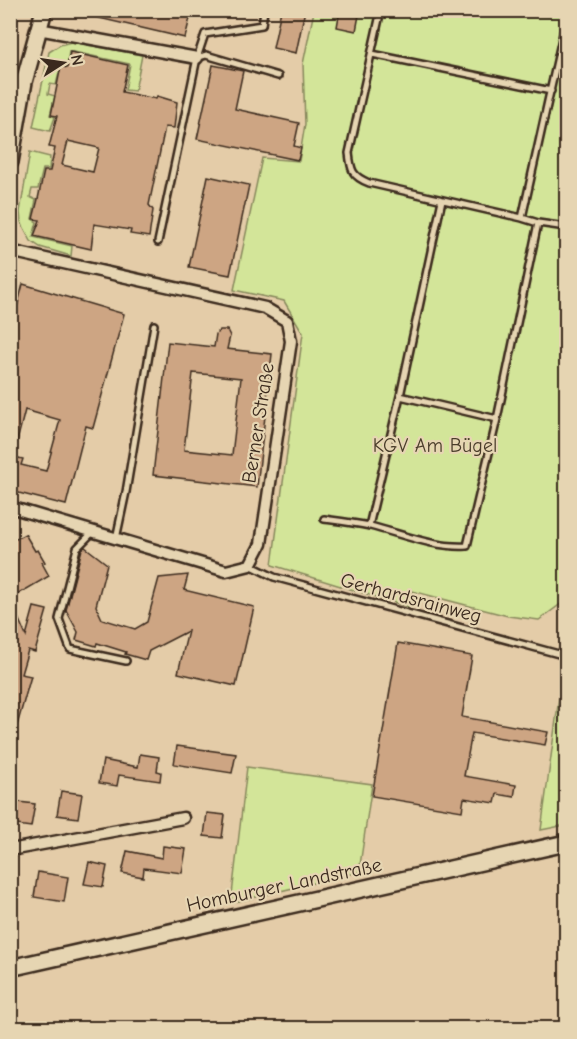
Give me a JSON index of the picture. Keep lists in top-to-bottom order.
{
  "streets": {
    "street": ["Berner Straße", "Homburger Landstraße"],
    "lane": ["Gerhardsrainweg"]
  },
  "crossings": [
    ["Berner Straße", "Gerhardsrainweg"]
  ],
  "parks": ["KGV Am Bügel"],
  "north": "right"
}
